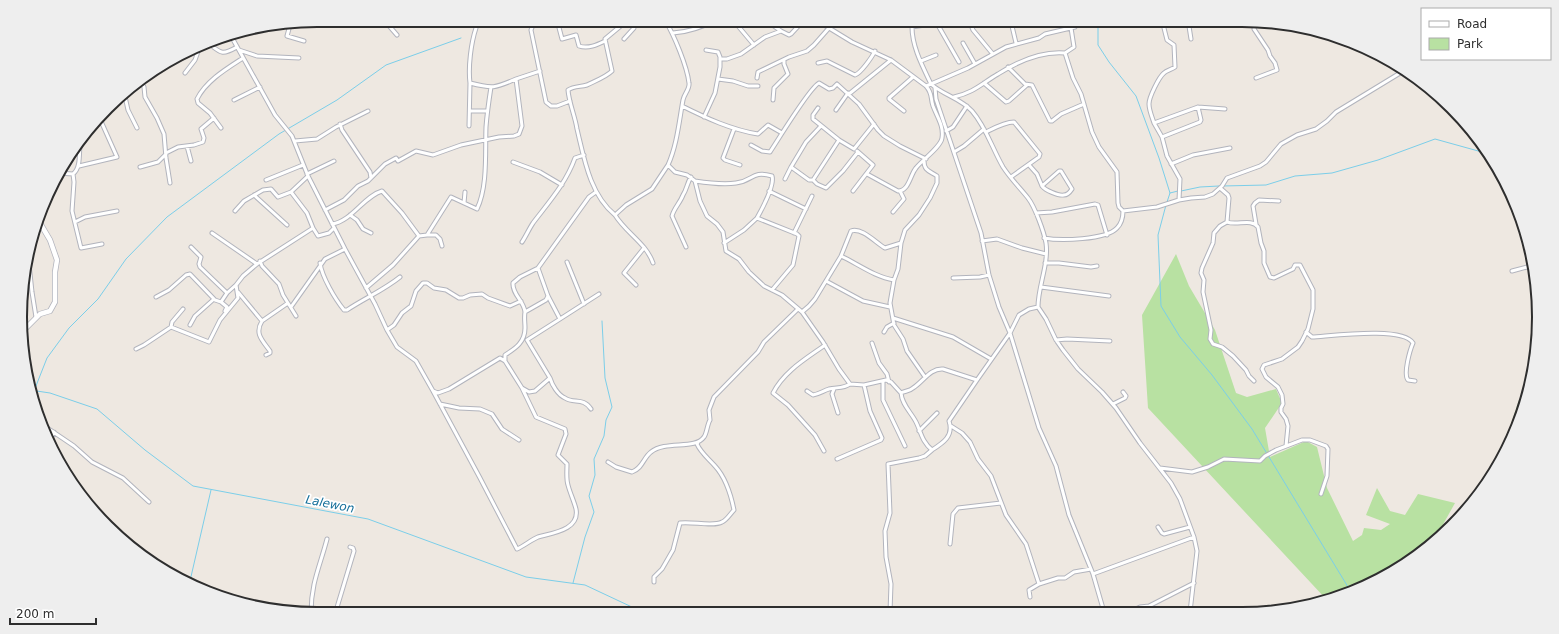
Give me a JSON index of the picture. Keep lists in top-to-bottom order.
{
  "water": ["Lalewon"],
  "legend": ["Road", "Park"],
  "scale_bar": "200 m"
}
